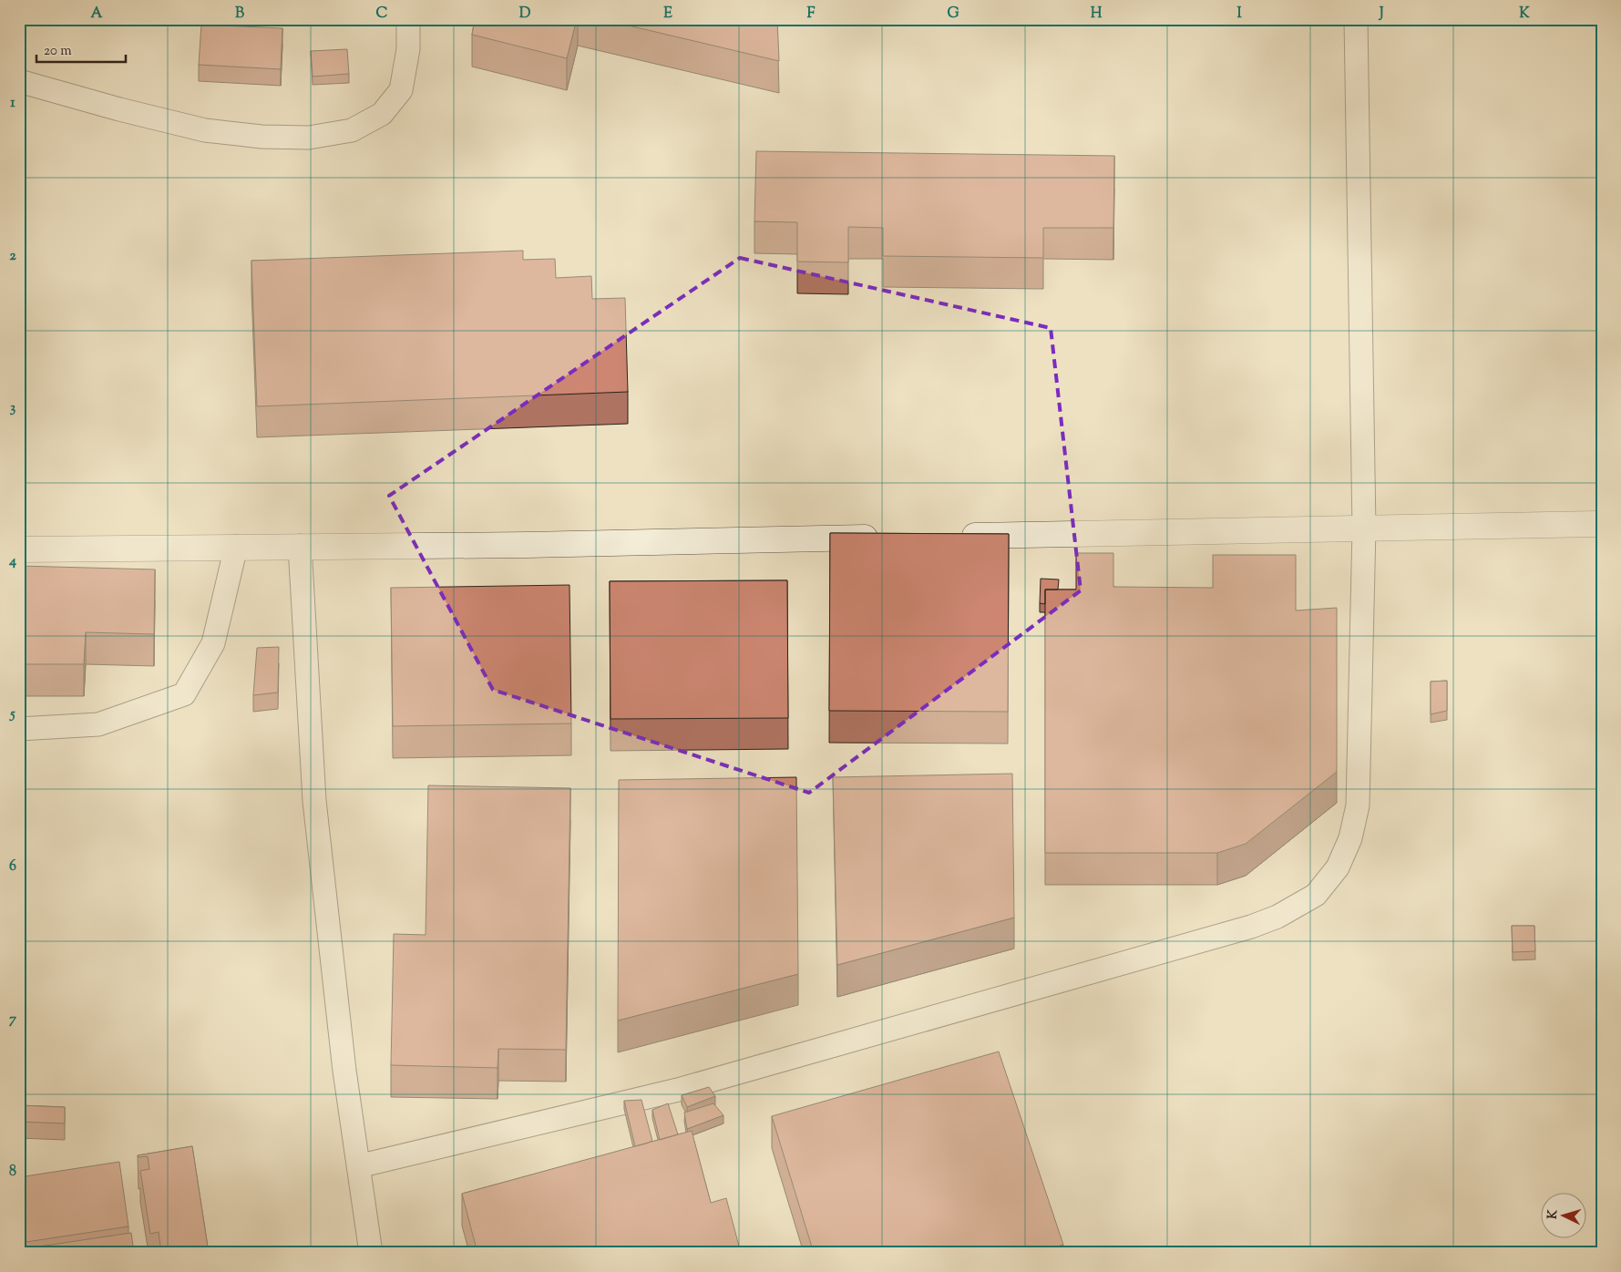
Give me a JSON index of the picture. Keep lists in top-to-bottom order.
{
  "scale_bar": "20 m",
  "north": "left",
  "grid": {
    "columns": [
      "A",
      "B",
      "C",
      "D",
      "E",
      "F",
      "G",
      "H",
      "I",
      "J",
      "K"
    ],
    "rows": [
      "1",
      "2",
      "3",
      "4",
      "5",
      "6",
      "7",
      "8"
    ]
  }
}
